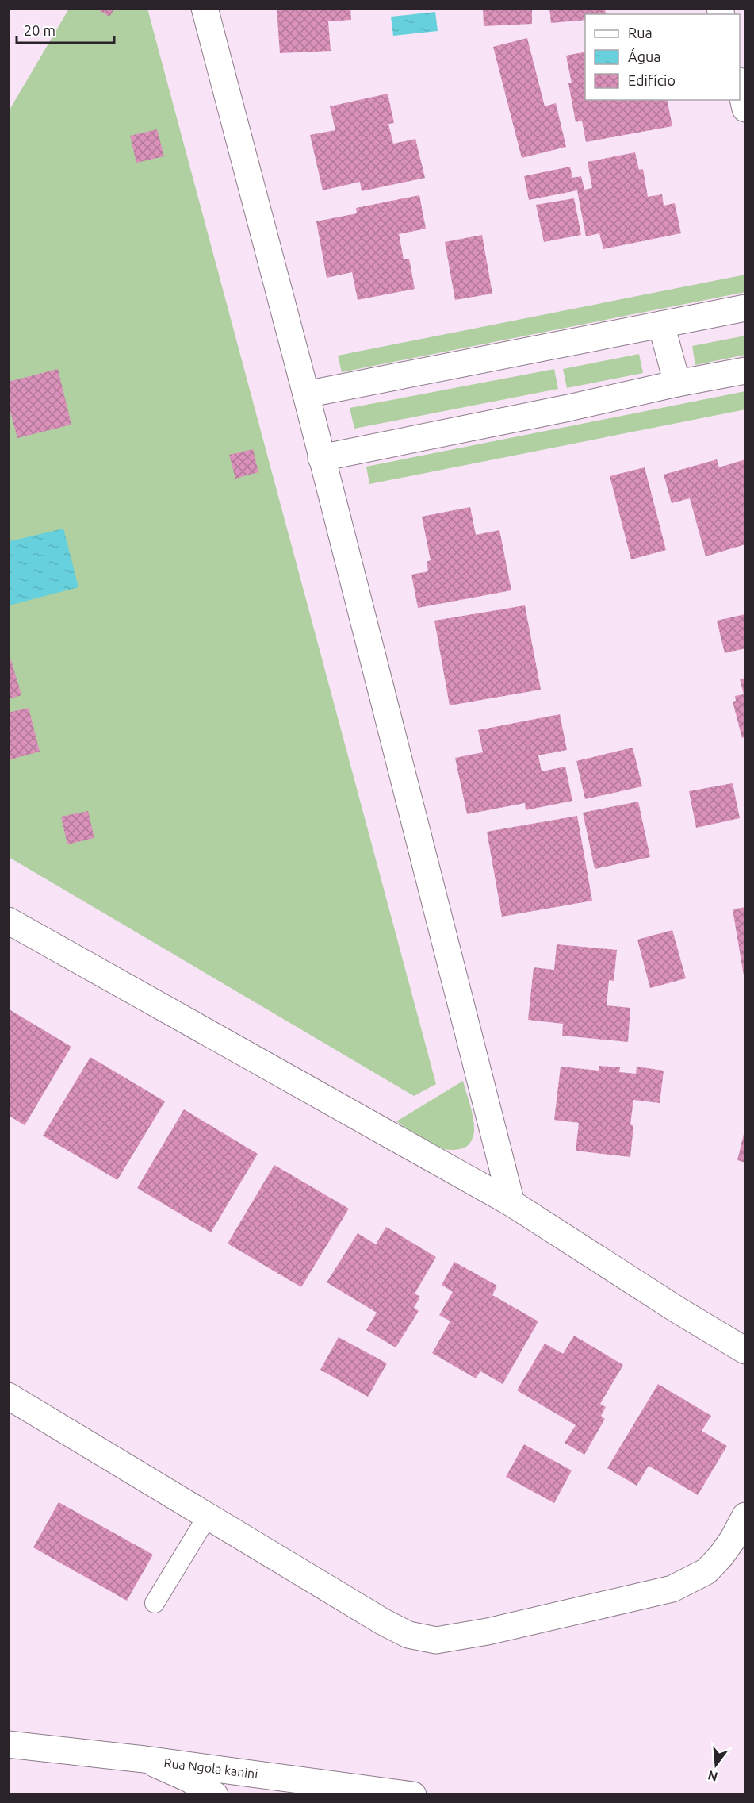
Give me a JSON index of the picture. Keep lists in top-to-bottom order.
{
  "streets": {
    "street": ["Rua Ngola kanini"]
  },
  "legend": ["Rua", "Água", "Edifício"],
  "scale_bar": "20 m",
  "north": "bottom"
}
